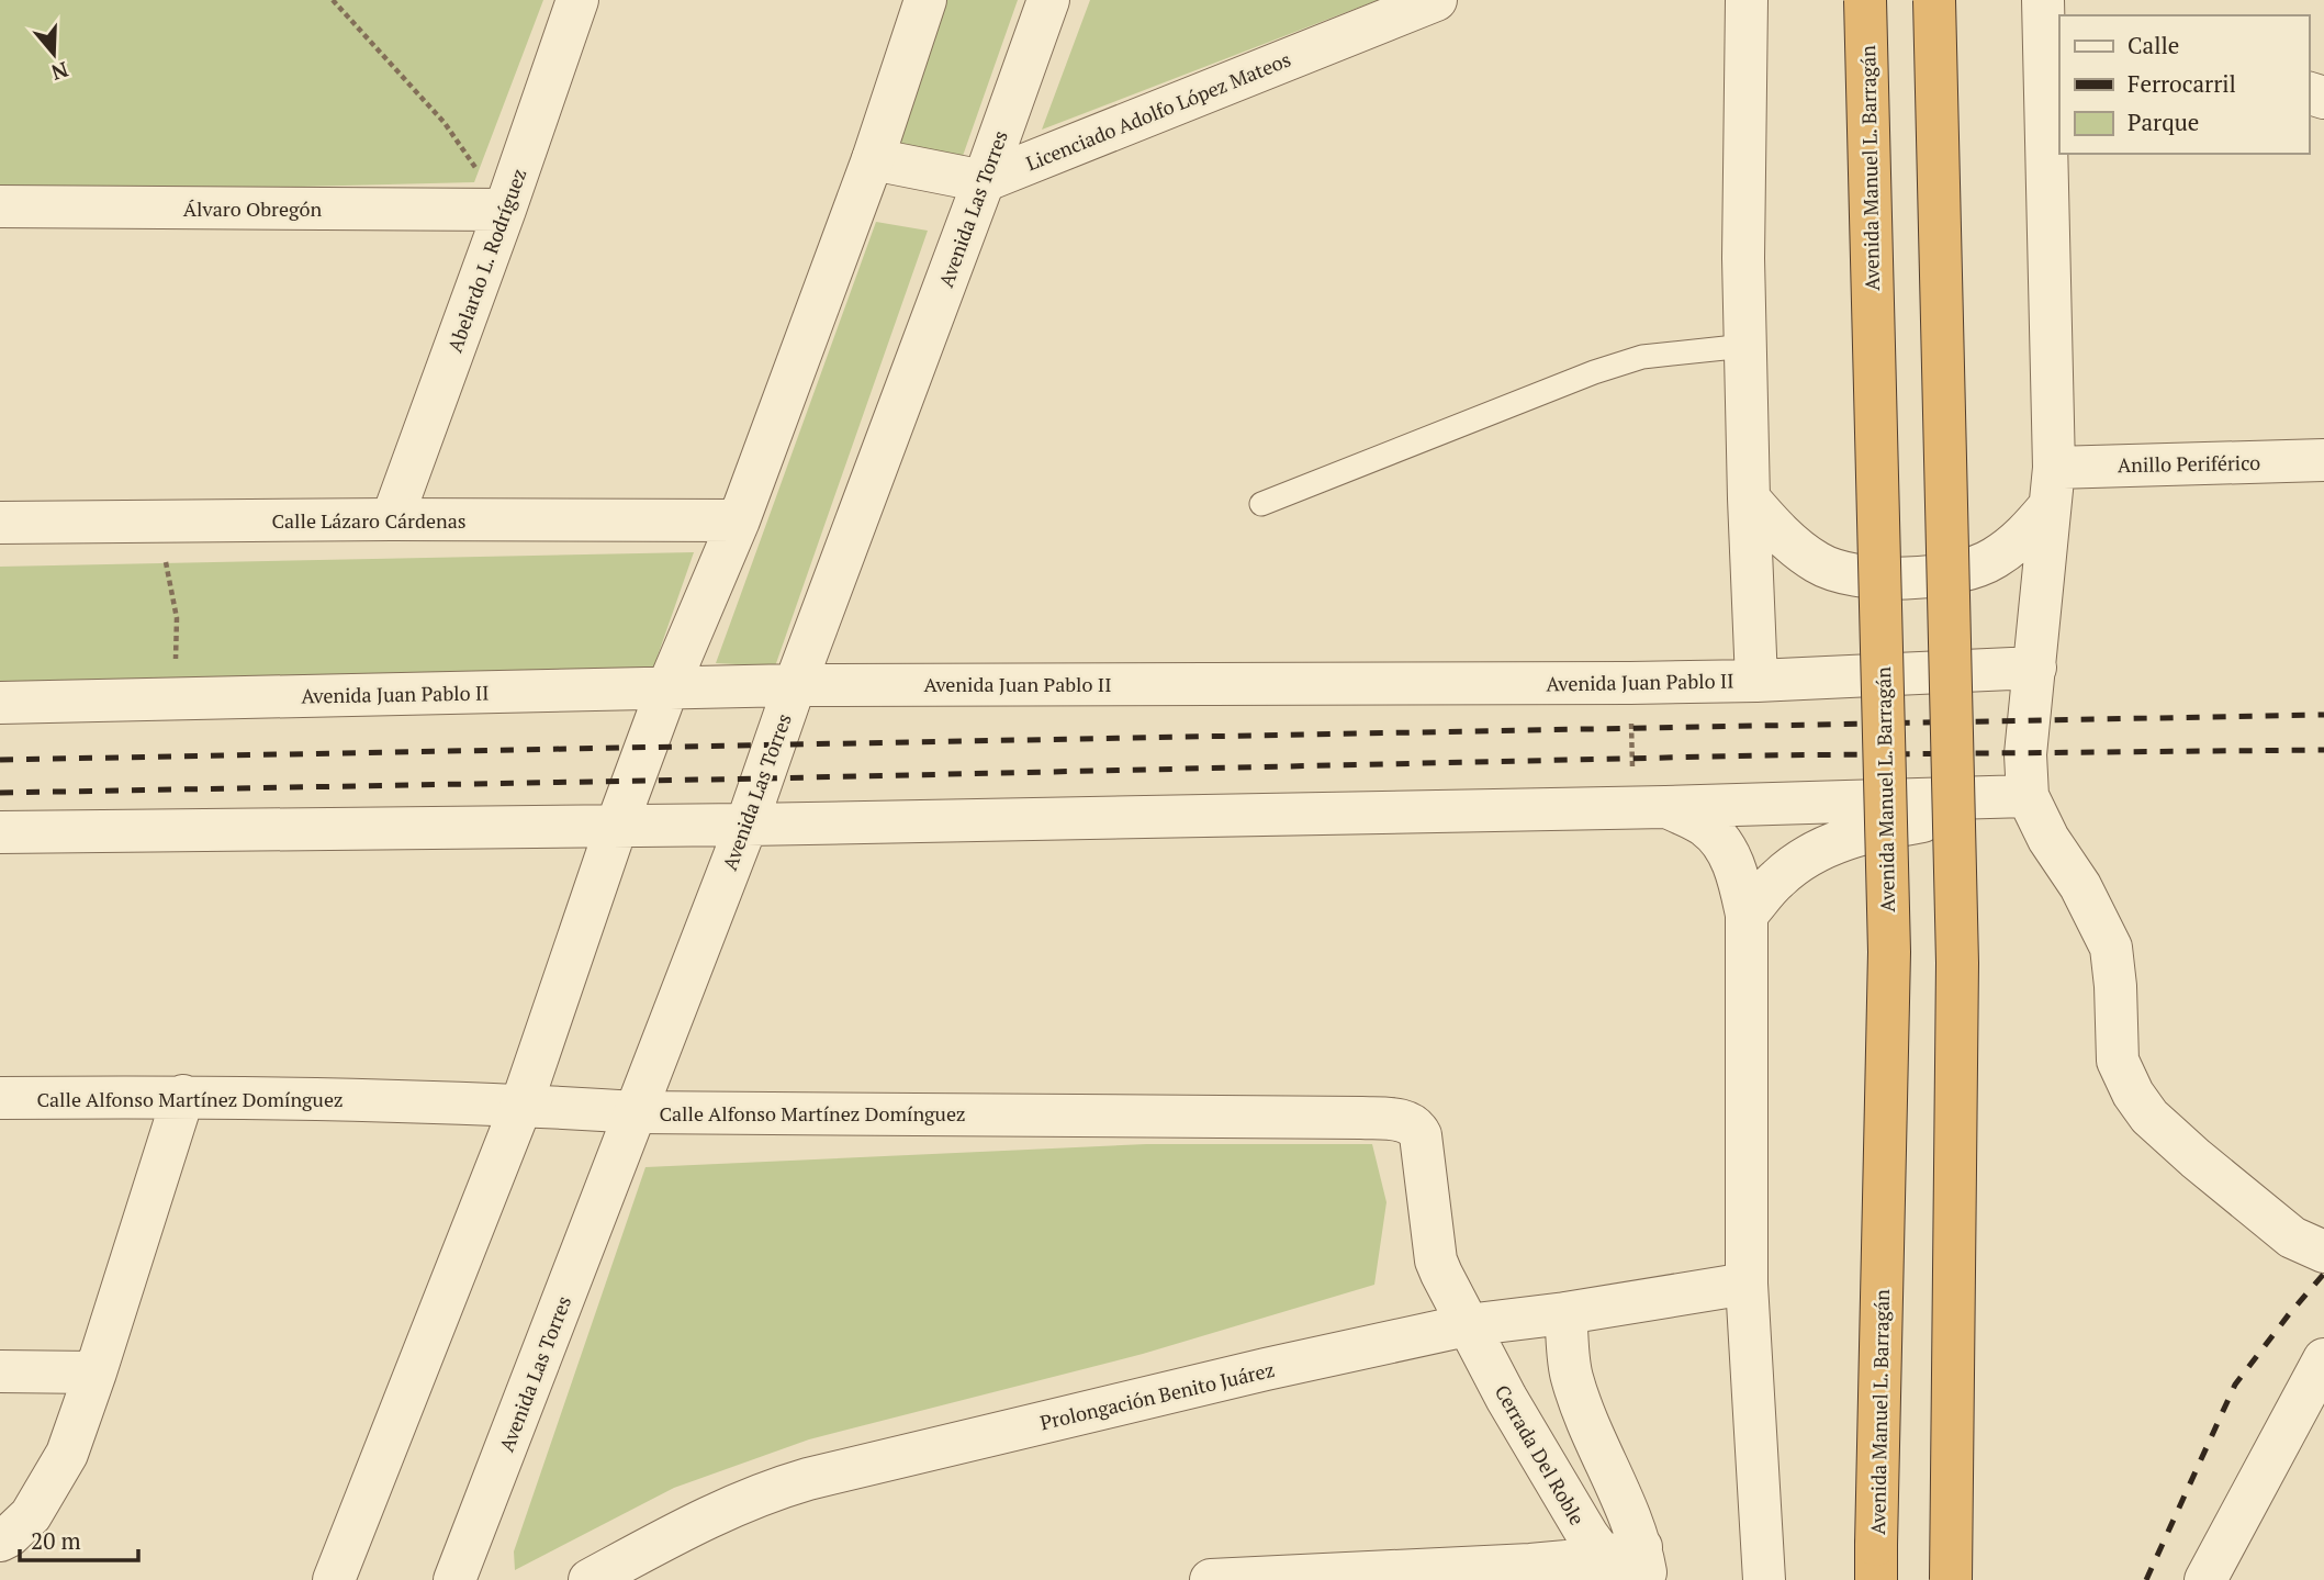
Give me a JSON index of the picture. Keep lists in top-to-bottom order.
{
  "streets": {
    "highway": ["Avenida Manuel L. Barragán"],
    "street": [
      "Licenciado Adolfo López Mateos",
      "Álvaro Obregón",
      "Avenida Las Torres",
      "Abelardo L. Rodríguez",
      "Anillo Periférico",
      "Calle Lázaro Cárdenas",
      "Avenida Juan Pablo II",
      "Calle Alfonso Martínez Domínguez",
      "Prolongación Benito Juárez",
      "Cerrada Del Roble"
    ]
  },
  "crossings": [
    ["Licenciado Adolfo López Mateos", "Avenida Las Torres"],
    ["Álvaro Obregón", "Abelardo L. Rodríguez"],
    ["Avenida Las Torres", "Avenida Juan Pablo II"],
    ["Avenida Las Torres", "Calle Alfonso Martínez Domínguez"],
    ["Abelardo L. Rodríguez", "Calle Lázaro Cárdenas"],
    ["Calle Alfonso Martínez Domínguez", "Prolongación Benito Juárez"],
    ["Calle Alfonso Martínez Domínguez", "Cerrada Del Roble"],
    ["Prolongación Benito Juárez", "Cerrada Del Roble"]
  ],
  "legend": ["Calle", "Ferrocarril", "Parque"],
  "scale_bar": "20 m",
  "north": "bottom"
}
